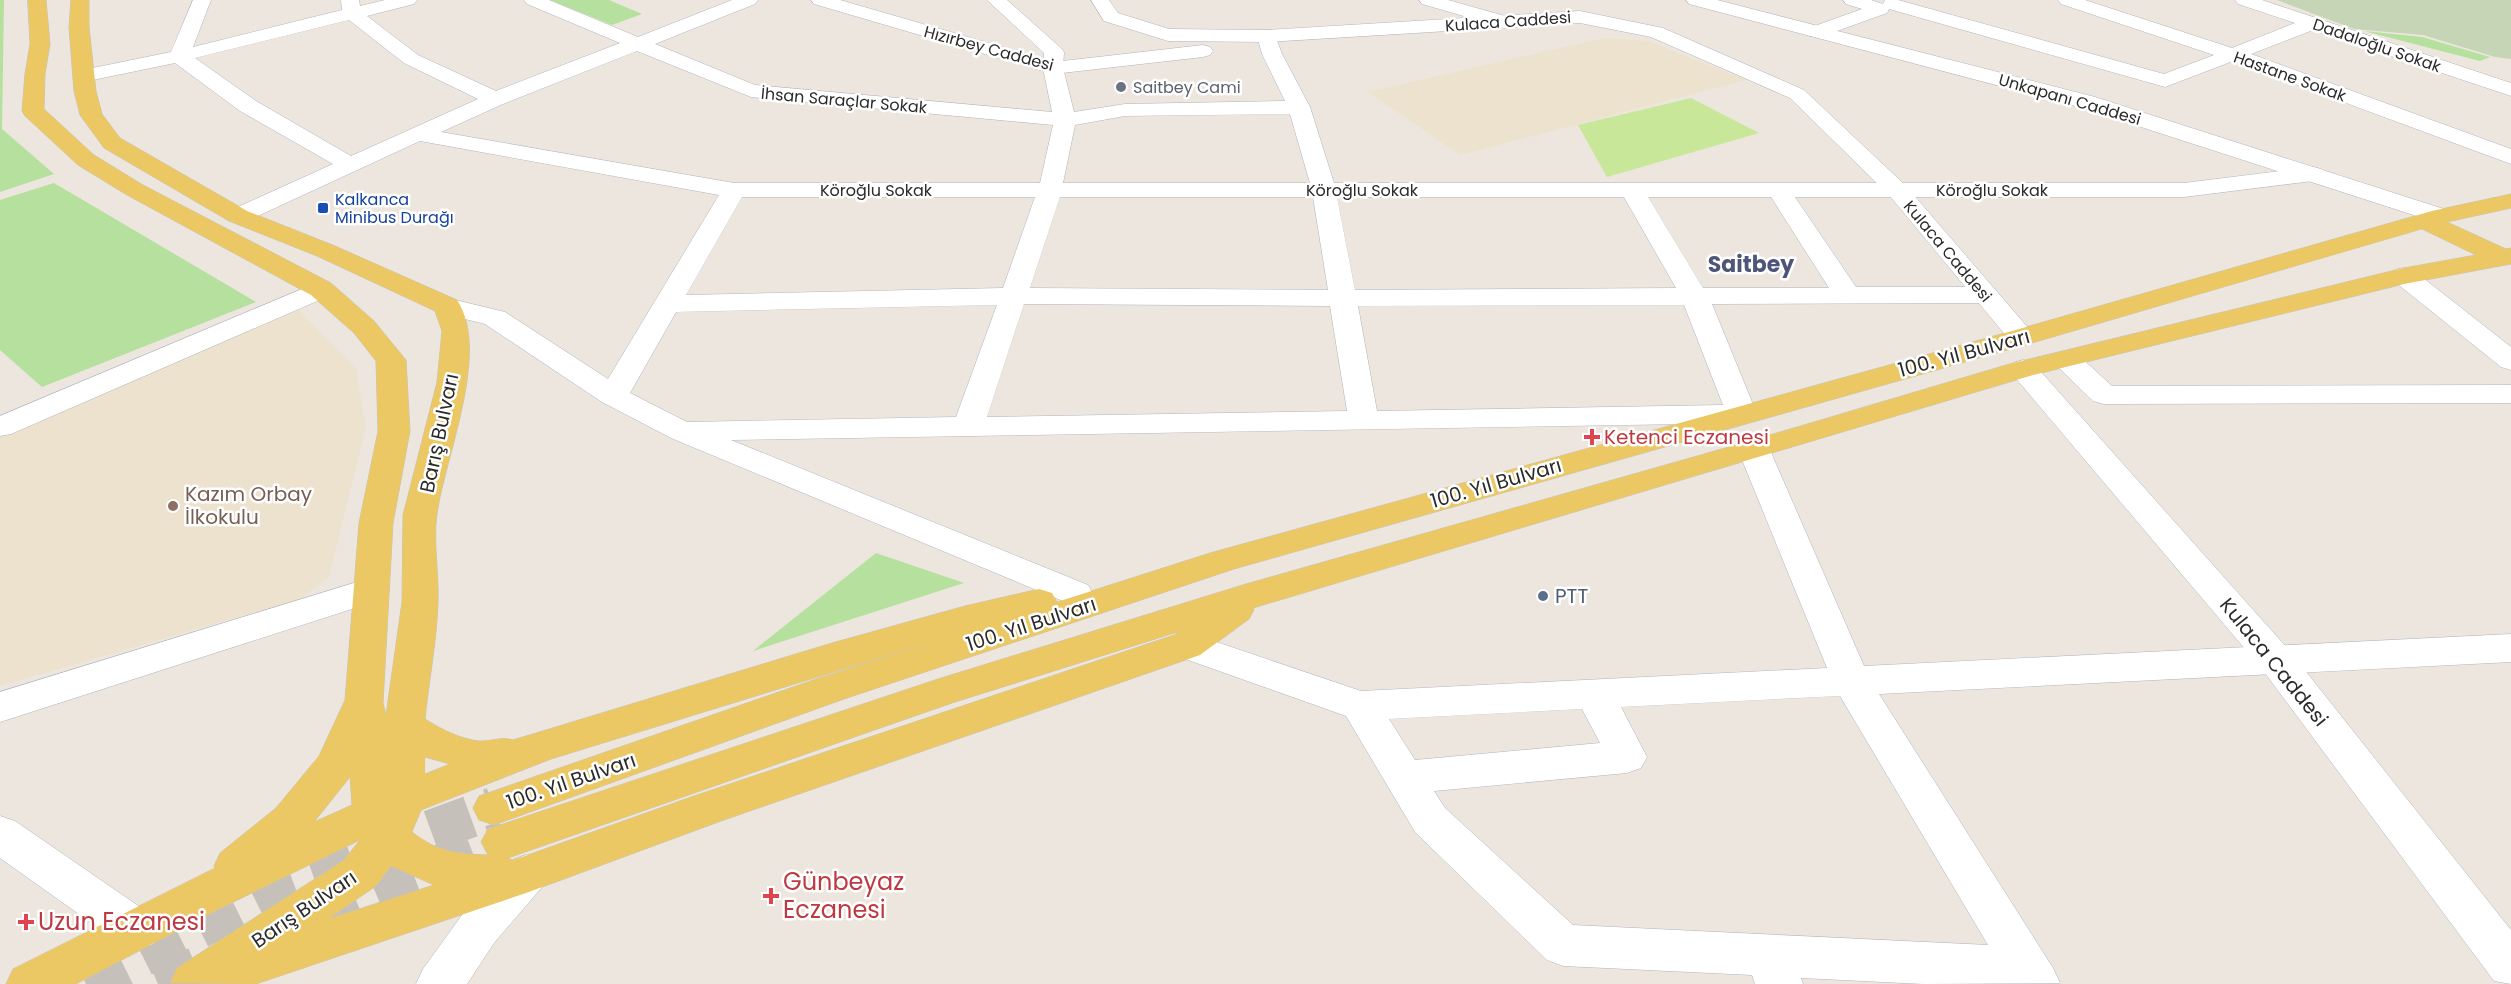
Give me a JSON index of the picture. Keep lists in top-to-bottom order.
{
  "streets": {
    "main road": ["100. Yıl Bulvarı", "Barış Bulvarı"],
    "street": [
      "Kulaca Caddesi",
      "Dadaloğlu Sokak",
      "Hızırbey Caddesi",
      "Hastane Sokak",
      "Unkapanı Caddesi",
      "İhsan Saraçlar Sokak",
      "Köroğlu Sokak"
    ]
  },
  "crossings": [
    ["Kulaca Caddesi", "Hızırbey Caddesi"],
    ["Kulaca Caddesi", "Köroğlu Sokak"],
    ["Kulaca Caddesi", "100. Yıl Bulvarı"],
    ["Unkapanı Caddesi", "Köroğlu Sokak"],
    ["Unkapanı Caddesi", "100. Yıl Bulvarı"]
  ],
  "districts": ["Saitbey"],
  "places": {
    "other": ["Saitbey Cami", "Kazım Orbay İlkokulu", "PTT"],
    "transit": ["Kalkanca Minibus Durağı"],
    "health": ["Ketenci Eczanesi", "Günbeyaz Eczanesi", "Uzun Eczanesi"]
  }
}
